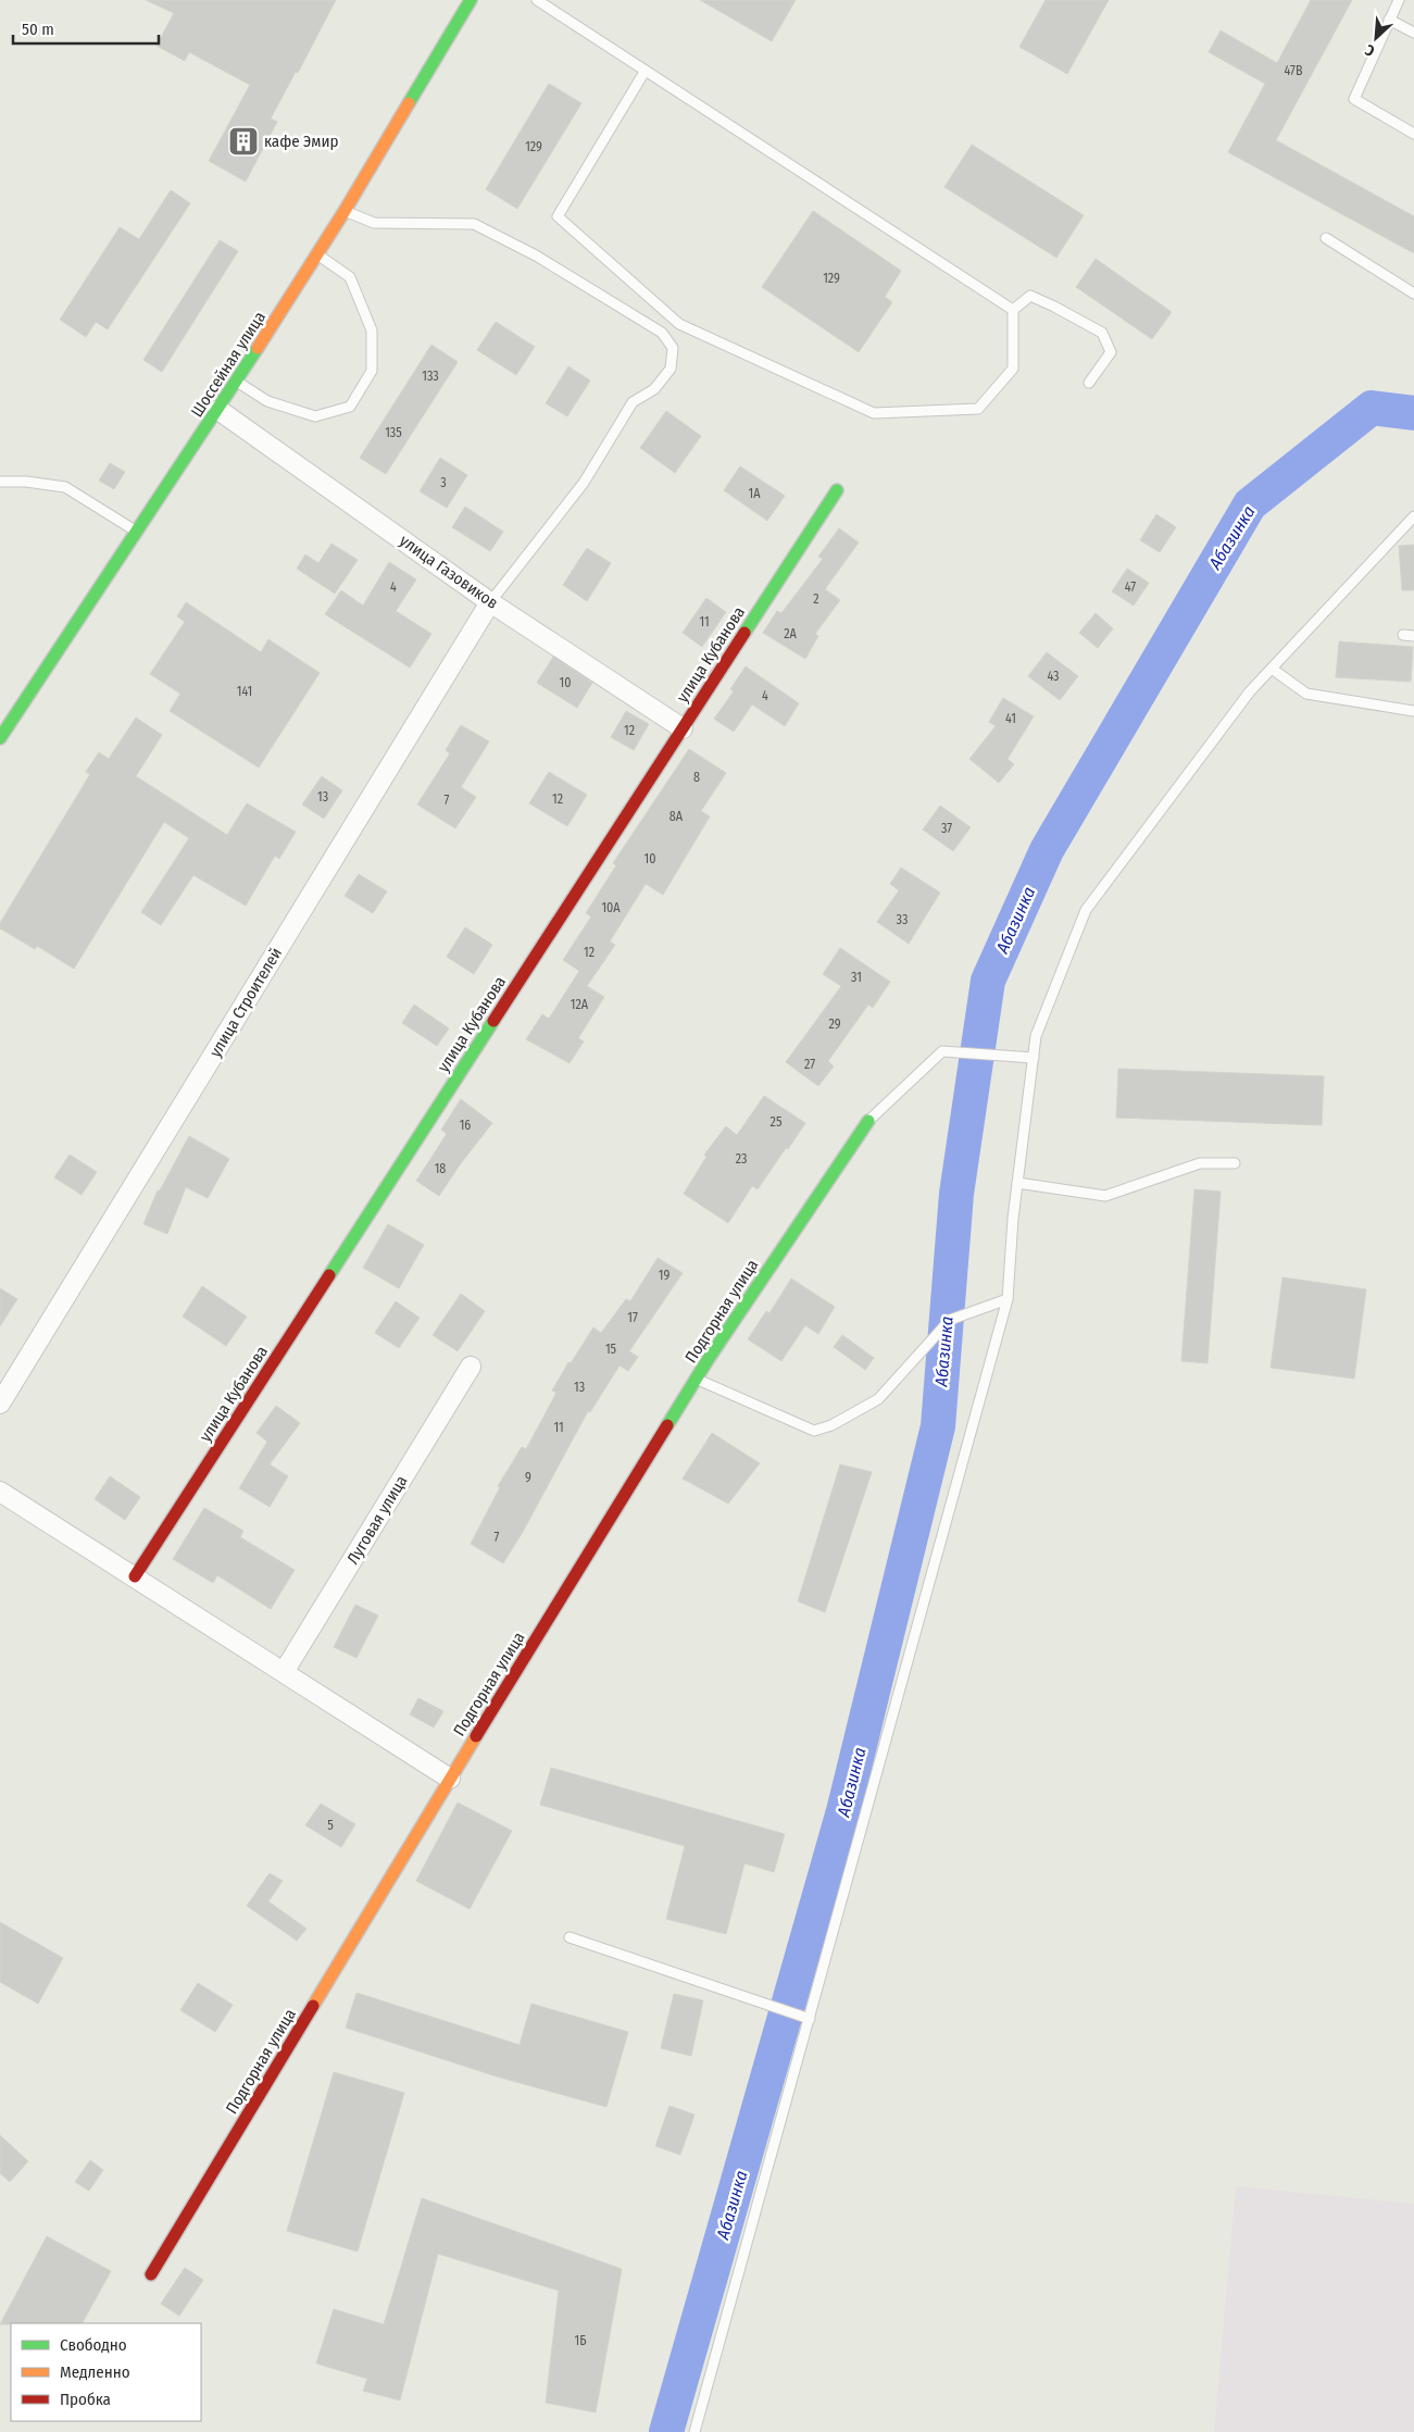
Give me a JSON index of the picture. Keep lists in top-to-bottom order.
{
  "streets": {
    "street": [
      "Шоссейная улица",
      "улица Газовиков",
      "улица Кубанова",
      "улица Строителей",
      "Подгорная улица",
      "Луговая улица"
    ]
  },
  "crossings": [
    ["Шоссейная улица", "улица Газовиков"],
    ["улица Газовиков", "улица Кубанова"],
    ["улица Газовиков", "улица Строителей"]
  ],
  "water": ["Абазинка"],
  "places": {
    "building": ["кафе Эмир"]
  },
  "house_numbers": [
    "47В",
    "129",
    "129",
    "133",
    "135",
    "3",
    "1А",
    "4",
    "47",
    "2",
    "11",
    "2А",
    "43",
    "10",
    "141",
    "4",
    "41",
    "12",
    "8",
    "13",
    "12",
    "7",
    "8А",
    "37",
    "10",
    "10А",
    "33",
    "12",
    "31",
    "12А",
    "29",
    "27",
    "25",
    "16",
    "23",
    "18",
    "19",
    "17",
    "15",
    "13",
    "11",
    "9",
    "7",
    "5",
    "1Б"
  ],
  "legend": ["Свободно", "Медленно", "Пробка"],
  "scale_bar": "50 m",
  "north": "bottom left"
}
